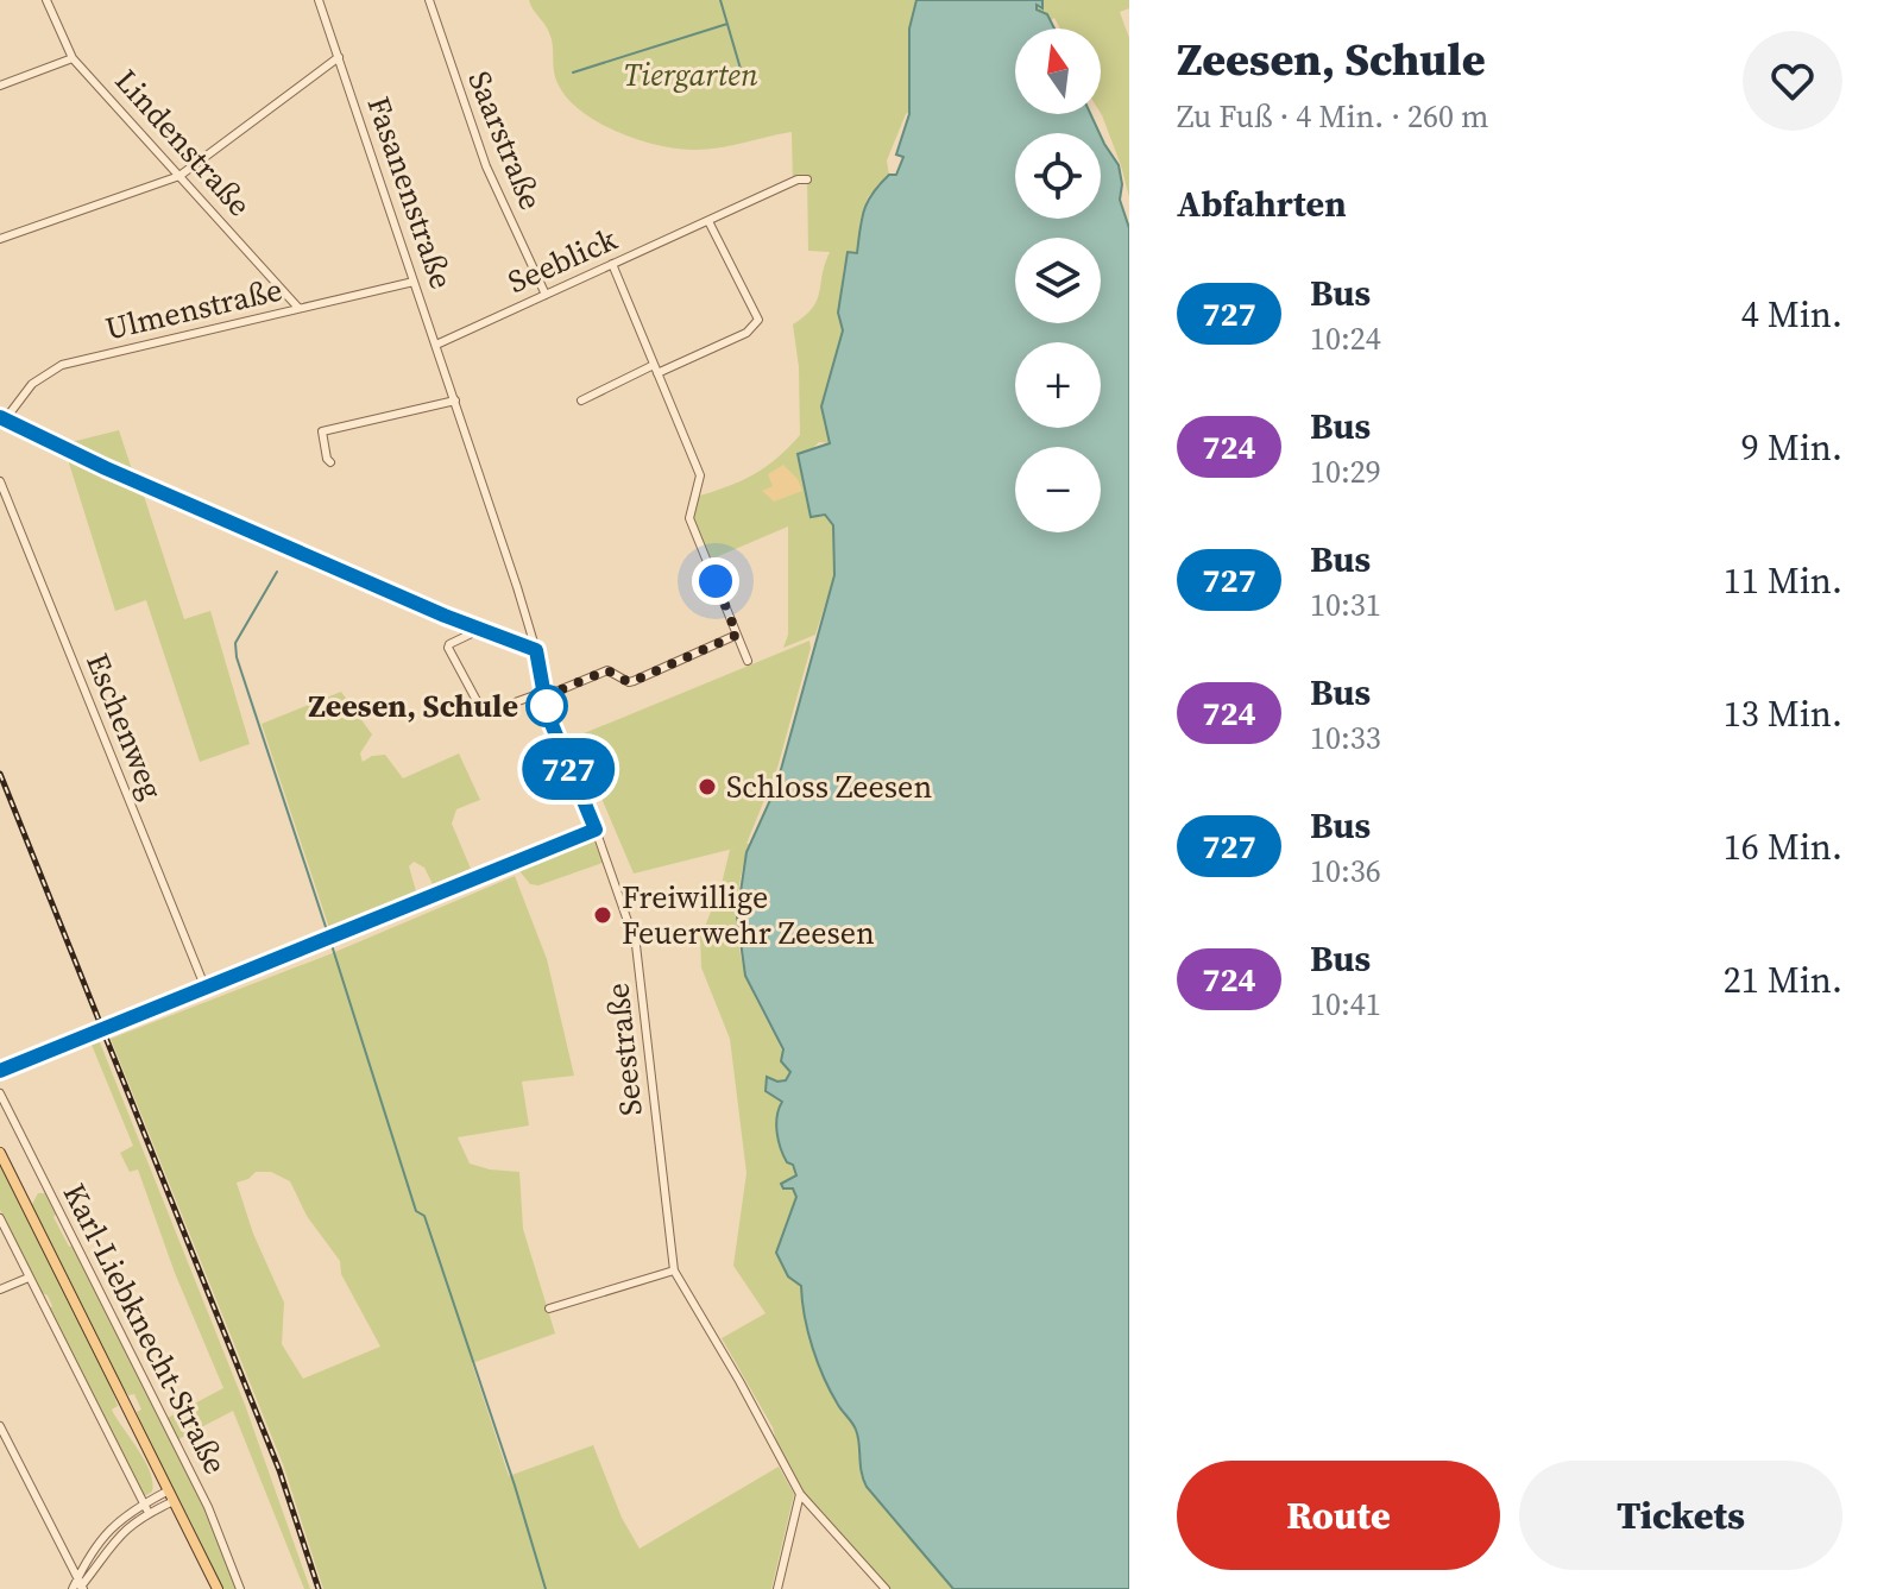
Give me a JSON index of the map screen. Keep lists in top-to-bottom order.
{
  "streets": {
    "main road": ["Karl-Liebknecht-Straße"],
    "street": [
      "Saarstraße",
      "Lindenstraße",
      "Fasanenstraße",
      "Seeblick",
      "Ulmenstraße",
      "Eschenweg",
      "Seestraße"
    ]
  },
  "crossings": [
    ["Saarstraße", "Seeblick"],
    ["Lindenstraße", "Ulmenstraße"],
    ["Fasanenstraße", "Seeblick"],
    ["Fasanenstraße", "Ulmenstraße"],
    ["Fasanenstraße", "Seestraße"]
  ],
  "parks": ["Tiergarten"],
  "places": ["Zeesen, Schule", "Schloss Zeesen", "Freiwillige Feuerwehr Zeesen"],
  "lines": ["bus line 727"],
  "north": "top",
  "page": {
    "on_map": "727",
    "heading": [
      ["Zeesen, Schule", "Zu Fuß · 4 Min. · 260 m"],
      "Abfahrten"
    ],
    "map_buttons": ["+", "−"],
    "list": [
      {
        "mark": "727",
        "name": "Bus",
        "note": "10:24",
        "value": "4 Min."
      },
      {
        "mark": "724",
        "name": "Bus",
        "note": "10:29",
        "value": "9 Min."
      },
      {
        "mark": "727",
        "name": "Bus",
        "note": "10:31",
        "value": "11 Min."
      },
      {
        "mark": "724",
        "name": "Bus",
        "note": "10:33",
        "value": "13 Min."
      },
      {
        "mark": "727",
        "name": "Bus",
        "note": "10:36",
        "value": "16 Min."
      },
      {
        "mark": "724",
        "name": "Bus",
        "note": "10:41",
        "value": "21 Min."
      }
    ],
    "buttons": ["Route", "Tickets"]
  }
}
